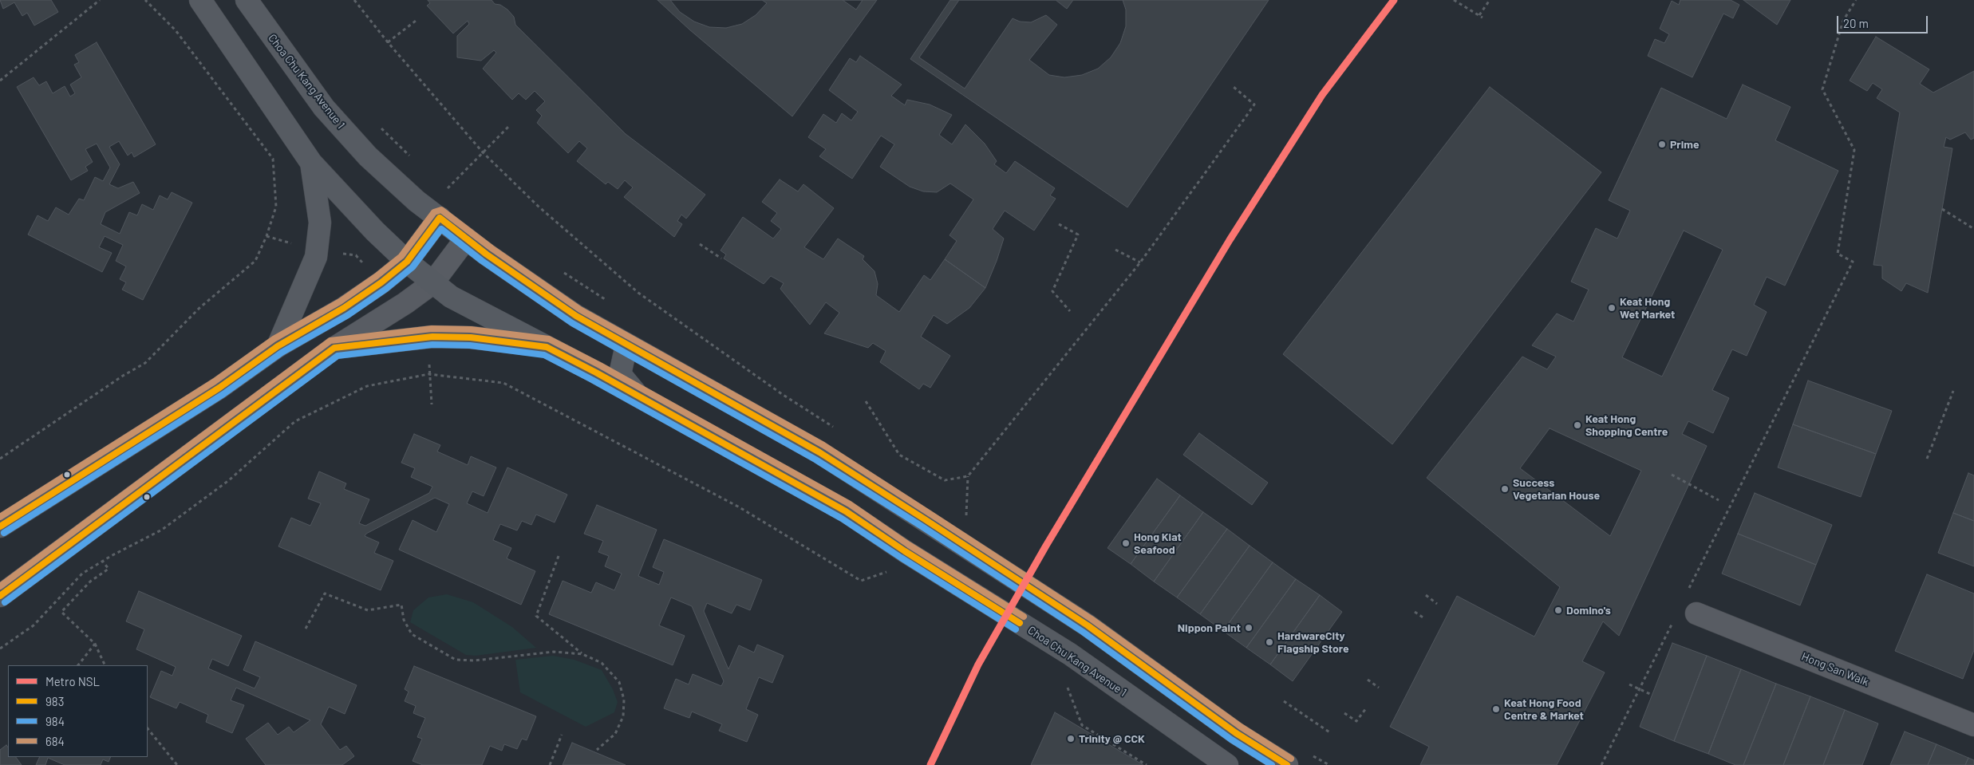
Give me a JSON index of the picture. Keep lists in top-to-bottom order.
{
  "streets": {
    "street": ["Choa Chu Kang Avenue 1", "Hong San Walk"]
  },
  "places": [
    "Prime",
    "Keat Hong Wet Market",
    "Keat Hong Shopping Centre",
    "Success Vegetarian House",
    "Hong Kiat Seafood",
    "Domino's",
    "Nippon Paint",
    "HardwareCity Flagship Store",
    "Keat Hong Food Centre & Market",
    "Trinity @ CCK"
  ],
  "lines": [
    "metro line NSL",
    "transit line 684",
    "transit line 983",
    "transit line 984"
  ],
  "legend": [
    "Metro NSL",
    "983",
    "984",
    "684"
  ],
  "scale_bar": "20 m"
}
